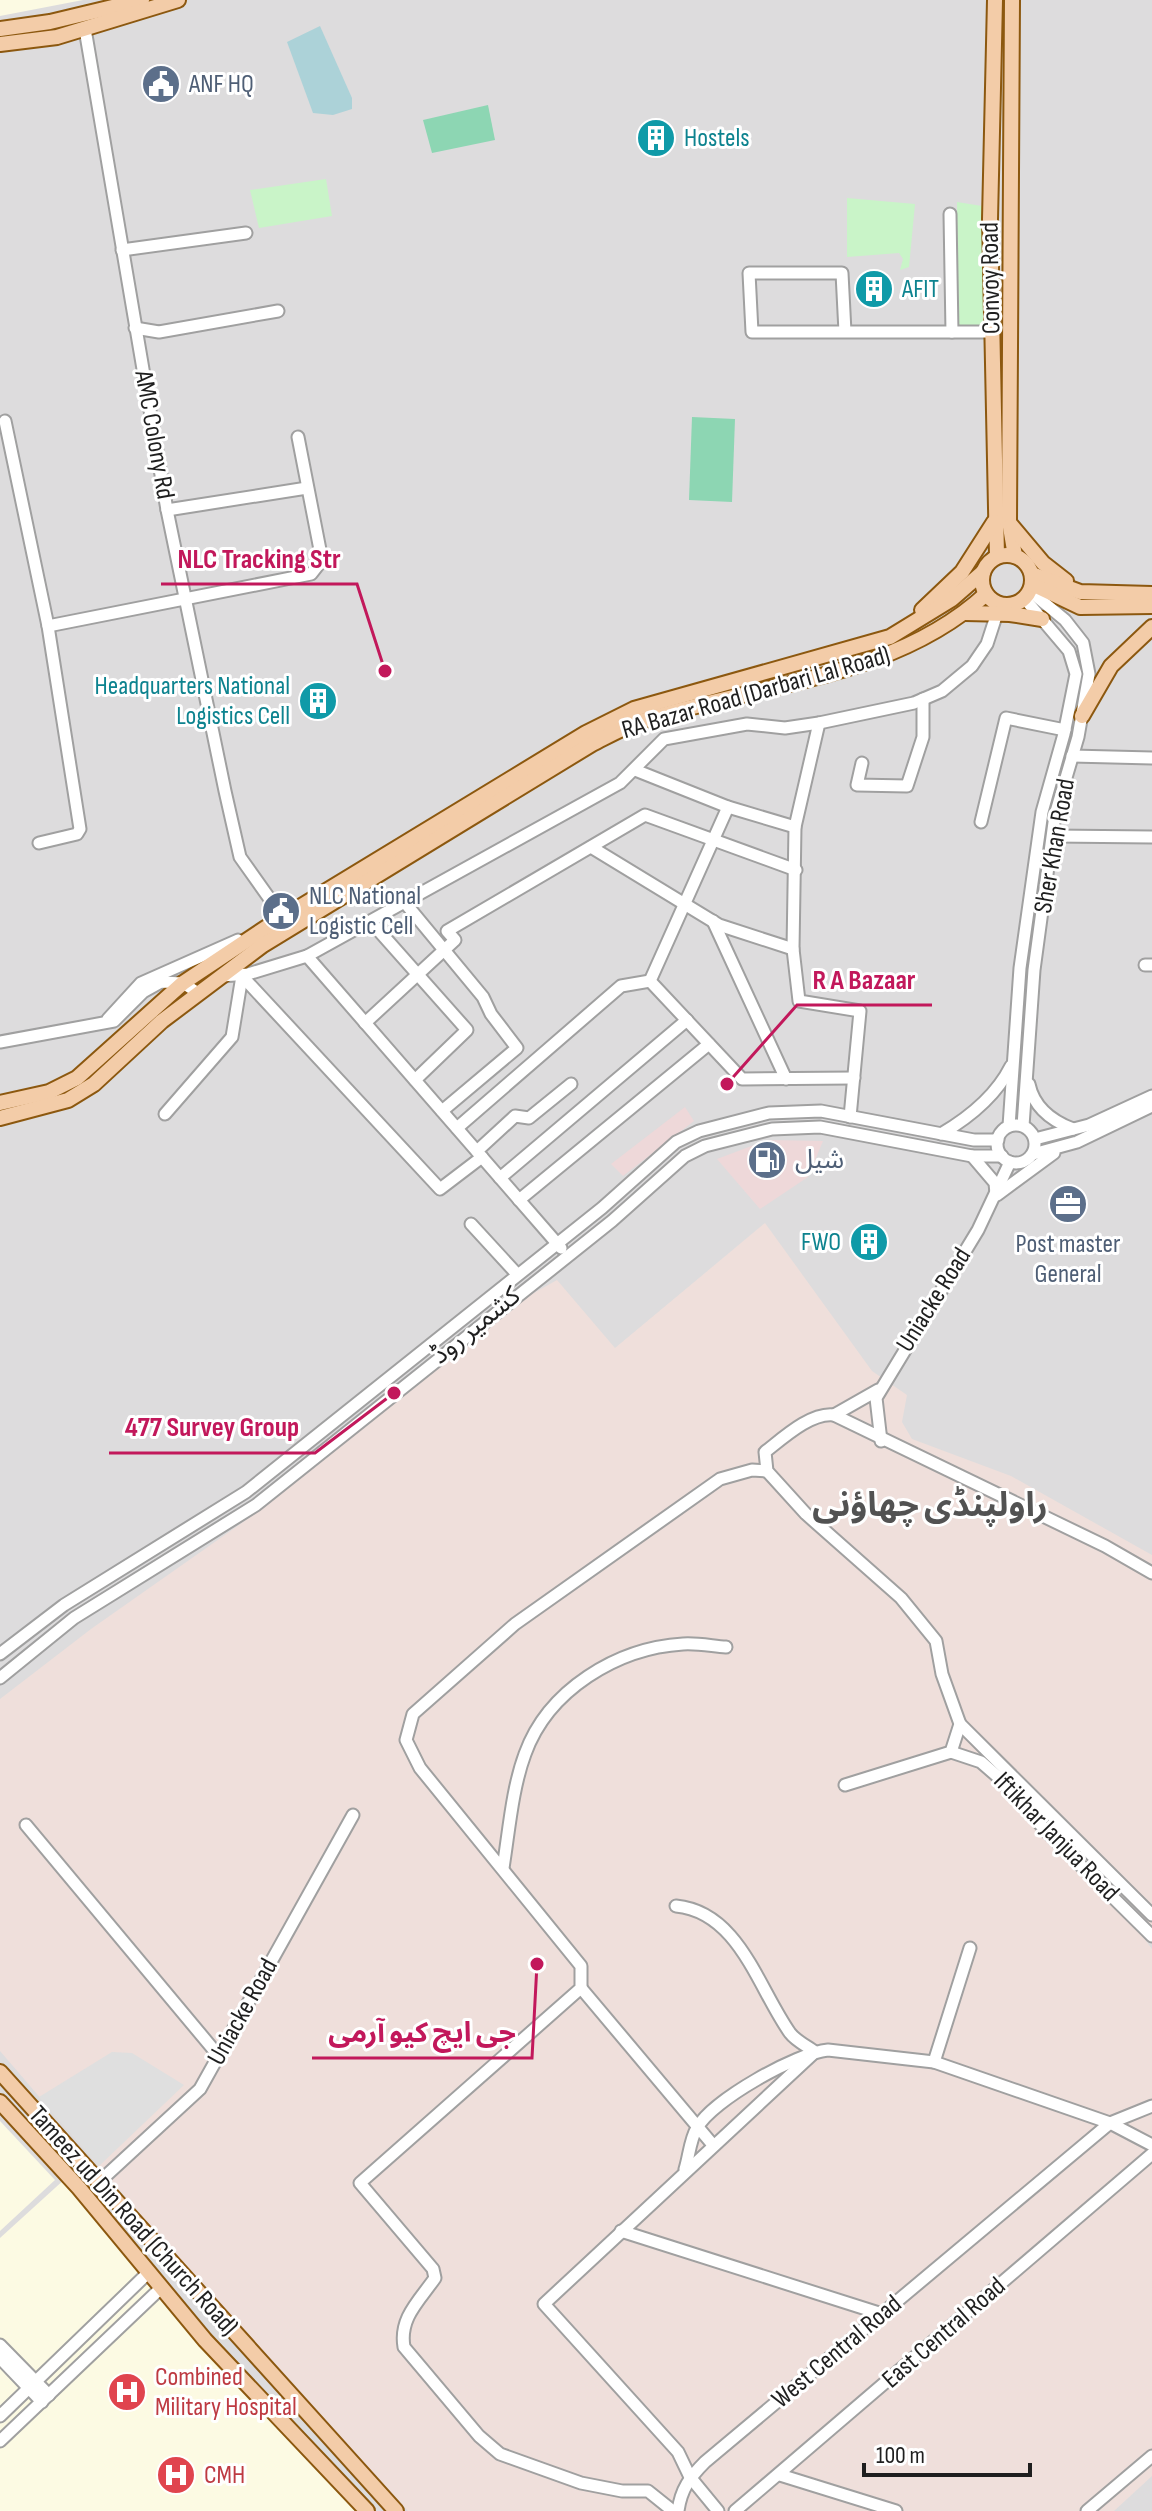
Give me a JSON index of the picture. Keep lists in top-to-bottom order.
{
  "streets": {
    "main road": ["Convoy Road", "RA Bazar Road (Darbari Lal Road)", "Tameez ud Din Road (Church Road)"],
    "street": [
      "AMC Colony Rd",
      "Sher Khan Road",
      "Uniacke Road",
      "کشمیر روڈ",
      "Iftikhar Janjua Road",
      "East Central Road",
      "West Central Road"
    ]
  },
  "crossings": [
    ["Convoy Road", "RA Bazar Road (Darbari Lal Road)"],
    ["Convoy Road", "Sher Khan Road"],
    ["AMC Colony Rd", "RA Bazar Road (Darbari Lal Road)"],
    ["RA Bazar Road (Darbari Lal Road)", "Sher Khan Road"],
    ["Sher Khan Road", "Uniacke Road"],
    ["Sher Khan Road", "کشمیر روڈ"],
    ["Uniacke Road", "کشمیر روڈ"],
    ["Uniacke Road", "Tameez ud Din Road (Church Road)"]
  ],
  "districts": ["راولپنڈی چھاؤنی"],
  "places": {
    "public building": ["ANF HQ", "NLC National Logistic Cell"],
    "building": [
      "Hostels",
      "AFIT",
      "Headquarters National Logistics Cell",
      "FWO"
    ],
    "other": [
      "NLC Tracking Str",
      "R A Bazaar",
      "477 Survey Group",
      "جی ایچ کیو آرمی"
    ],
    "fuel station": ["شیل"],
    "office": ["Post master General"],
    "hospital": ["Combined Military Hospital", "CMH"]
  },
  "scale_bar": "100 m"
}
